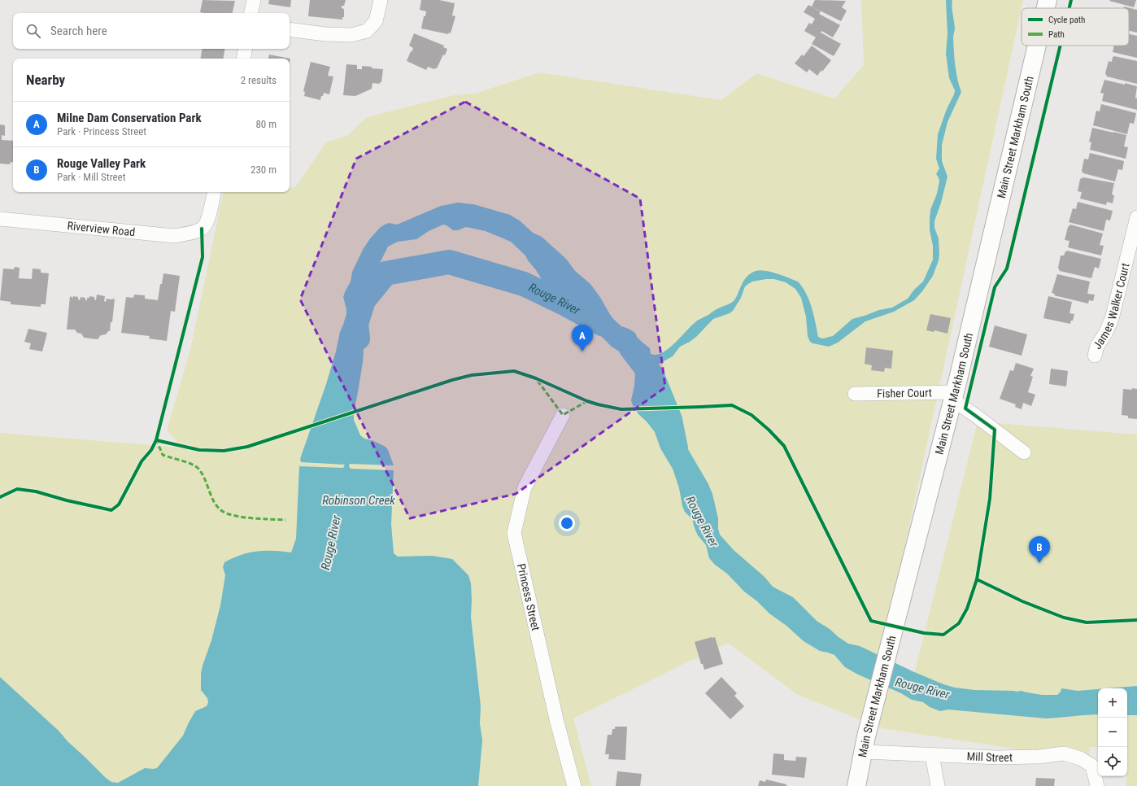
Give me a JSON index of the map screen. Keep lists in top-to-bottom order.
{
  "streets": {
    "main road": ["Main Street Markham South"],
    "street": [
      "Riverview Road",
      "James Walker Court",
      "Fisher Court",
      "Princess Street",
      "Mill Street"
    ]
  },
  "crossings": [
    ["Main Street Markham South", "Fisher Court"],
    ["Main Street Markham South", "Mill Street"]
  ],
  "water": ["Rouge River", "Robinson Creek"],
  "legend": ["Cycle path", "Path"],
  "page": {
    "search": "Search here",
    "heading": ["Nearby", "2 results"],
    "list": [
      {
        "mark": "A",
        "name": "Milne Dam Conservation Park",
        "note": "Park · Princess Street",
        "value": "80 m"
      },
      {
        "mark": "B",
        "name": "Rouge Valley Park",
        "note": "Park · Mill Street",
        "value": "230 m"
      }
    ],
    "pins": ["A", "B"],
    "map_buttons": ["+", "−"]
  }
}
